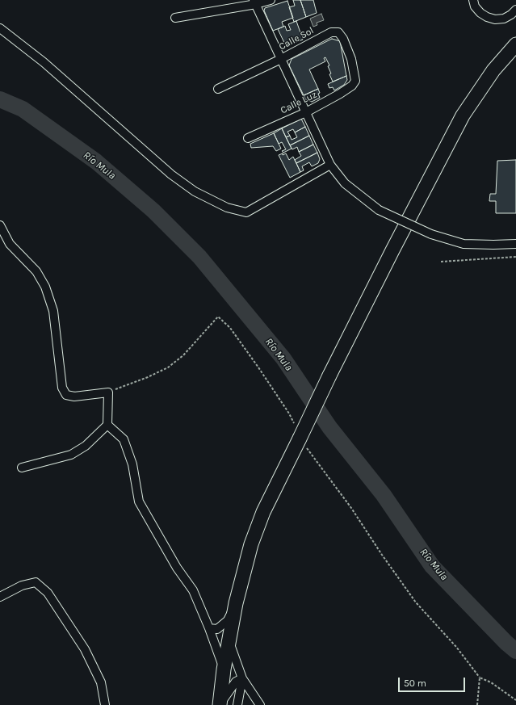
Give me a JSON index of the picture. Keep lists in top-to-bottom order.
{
  "streets": {
    "street": ["Calle Sol", "Calle Luz"]
  },
  "crossings": [
    ["Calle Sol", "Calle Luz"]
  ],
  "water": ["Río Mula"],
  "scale_bar": "50 m"
}
